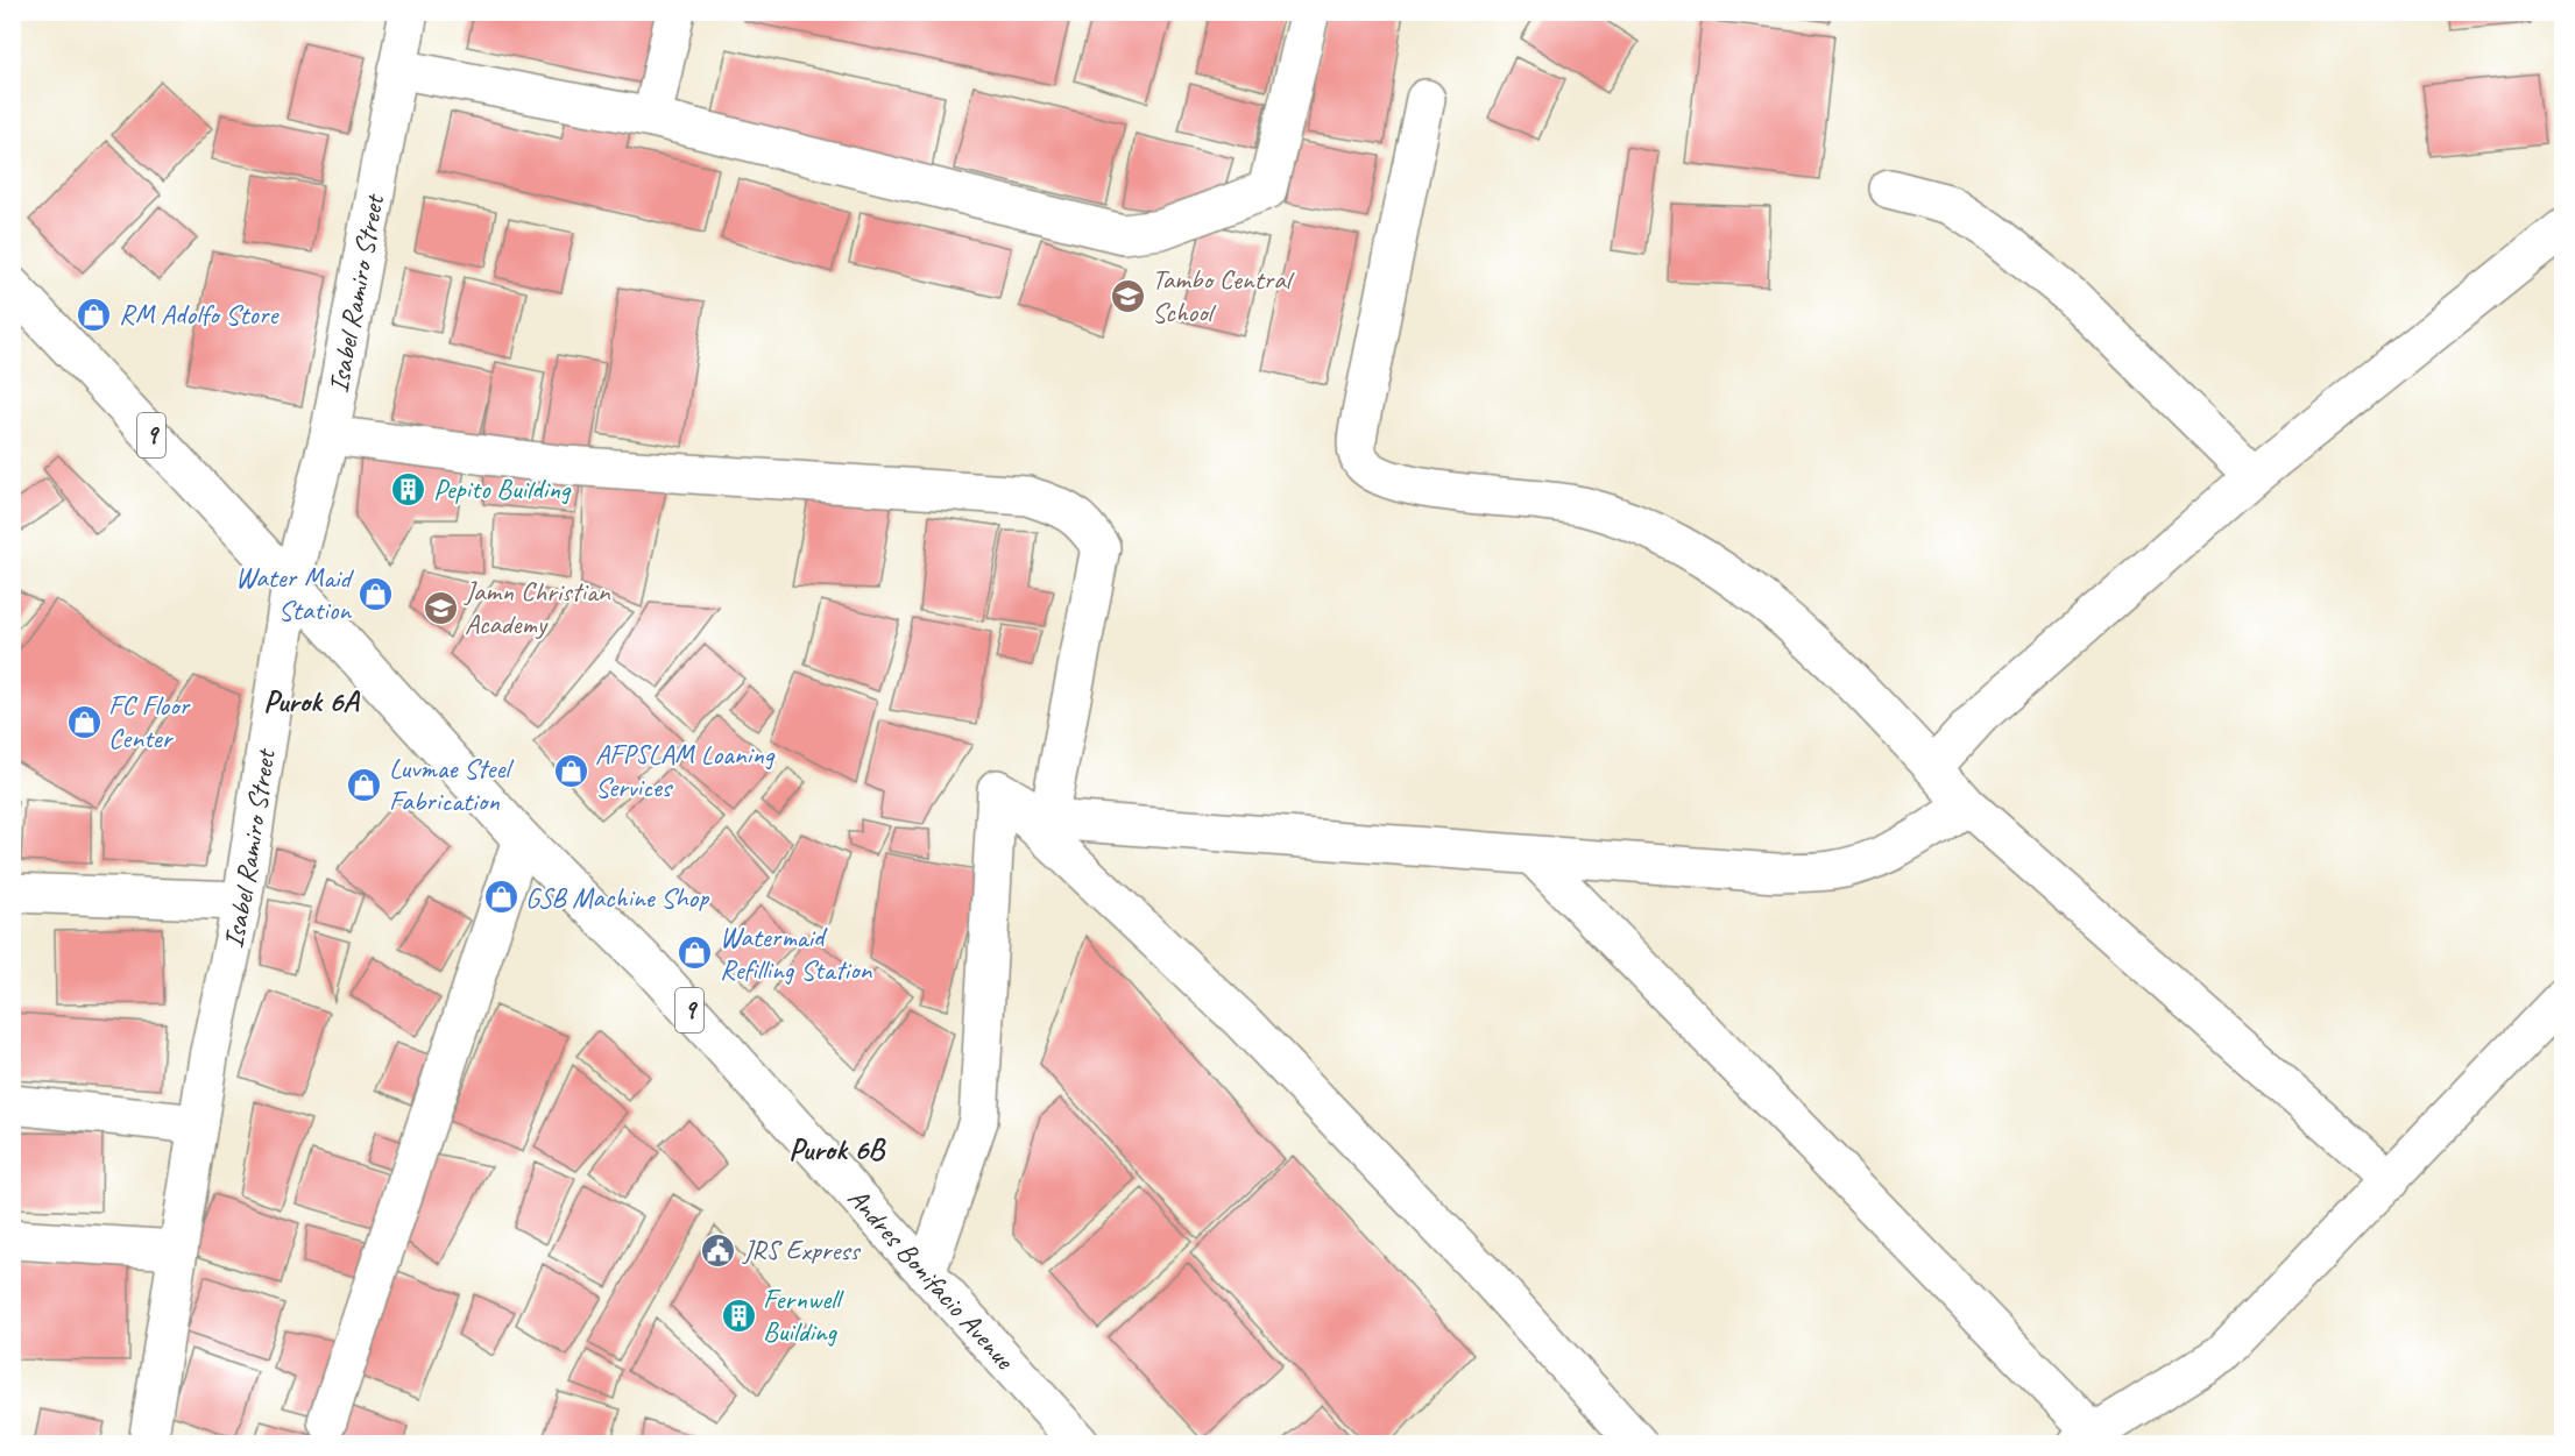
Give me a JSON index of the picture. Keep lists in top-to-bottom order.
{
  "streets": {
    "main road": ["Isabel Ramiro Street", "9", "Andres Bonifacio Avenue"]
  },
  "crossings": [
    ["Isabel Ramiro Street", "Andres Bonifacio Avenue"]
  ],
  "districts": ["Purok 6A", "Purok 6B"],
  "places": {
    "school or university": ["Tambo Central School", "Jamn Christian Academy"],
    "shop": [
      "RM Adolfo Store",
      "Water Maid Station",
      "FC Floor Center",
      "AFPSLAM Loaning Services",
      "Luvmae Steel Fabrication",
      "GSB Machine Shop",
      "Watermaid Refilling Station"
    ],
    "building": ["Pepito Building", "Fernwell Building"],
    "public building": ["JRS Express"]
  }
}
